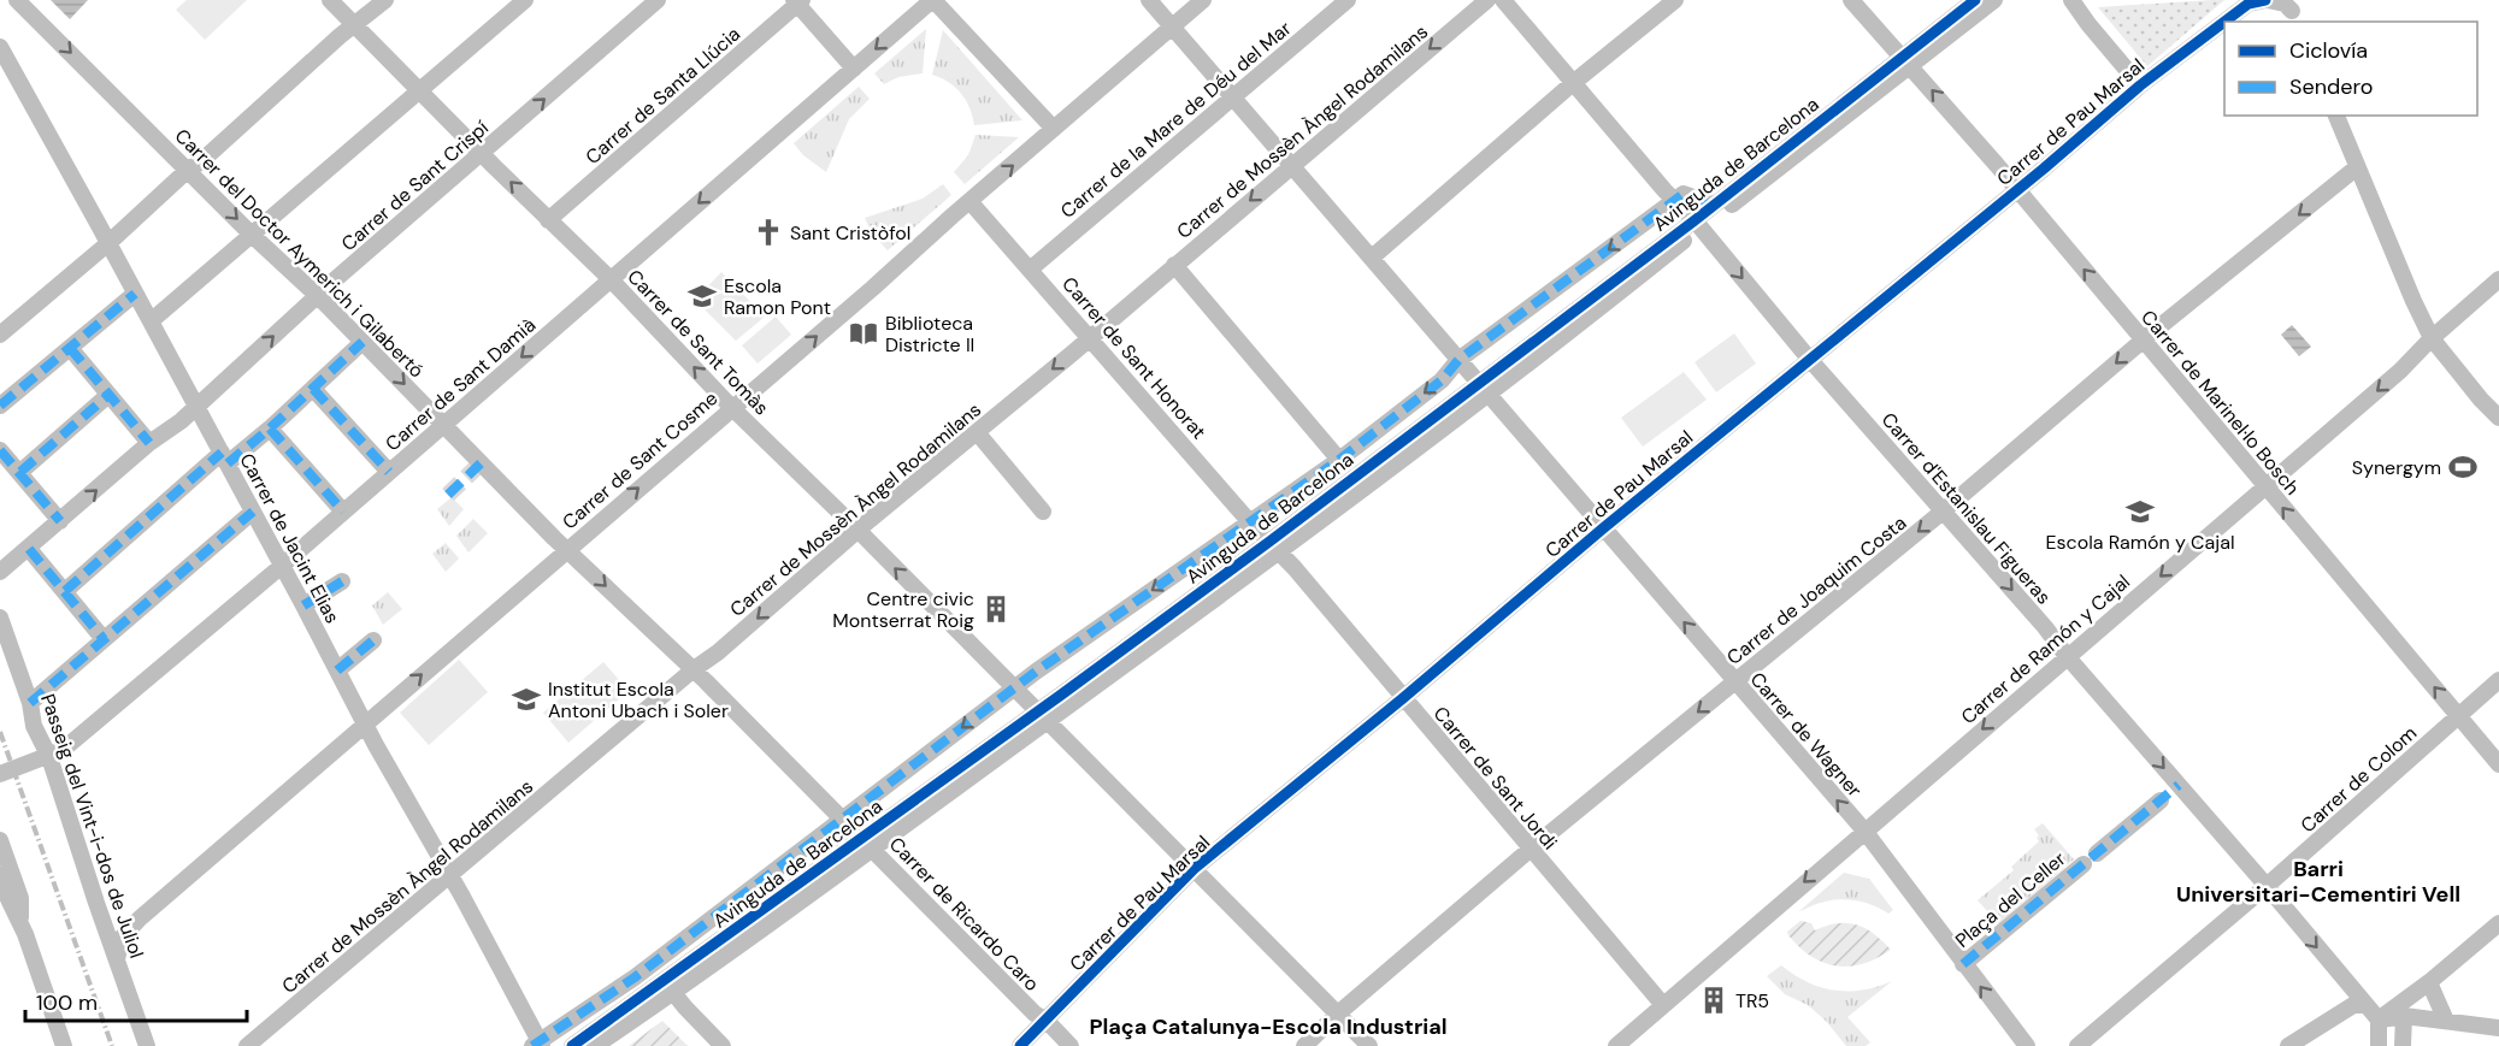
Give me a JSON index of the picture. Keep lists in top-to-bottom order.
{
  "streets": {
    "street": [
      "Carrer de Santa Llúcia",
      "Carrer de la Mare de Déu del Mar",
      "Carrer de Pau Marsal",
      "Carrer de Mossèn Àngel Rodamilans",
      "Avinguda de Barcelona",
      "Carrer de Sant Crispí",
      "Carrer del Doctor Aymerich i Gilabertó",
      "Carrer de Sant Tomàs",
      "Carrer de Sant Honorat",
      "Carrer de Sant Damià",
      "Carrer de Marinel·lo Bosch",
      "Carrer de Sant Cosme",
      "Carrer d'Estanislau Figueras",
      "Carrer de Jacint Elias",
      "Carrer de Joaquim Costa",
      "Carrer de Ramón y Cajal",
      "Carrer de Wagner",
      "Carrer de Sant Jordi",
      "Carrer de Colom",
      "Passeig del Vint-i-dos de Juliol",
      "Plaça del Celler",
      "Carrer de Ricardo Caro"
    ]
  },
  "crossings": [
    ["Carrer de Santa Llúcia", "Carrer de Sant Tomàs"],
    ["Carrer de la Mare de Déu del Mar", "Carrer de Sant Honorat"],
    ["Carrer de la Mare de Déu del Mar", "Carrer de Wagner"],
    ["Carrer de Pau Marsal", "Carrer de Sant Tomàs"],
    ["Carrer de Pau Marsal", "Carrer de Marinel·lo Bosch"],
    ["Carrer de Pau Marsal", "Carrer d'Estanislau Figueras"],
    ["Carrer de Pau Marsal", "Carrer de Wagner"],
    ["Carrer de Pau Marsal", "Carrer de Sant Jordi"],
    ["Carrer de Pau Marsal", "Carrer de Ricardo Caro"],
    ["Carrer de Mossèn Àngel Rodamilans", "Carrer del Doctor Aymerich i Gilabertó"],
    ["Carrer de Mossèn Àngel Rodamilans", "Carrer de Sant Tomàs"],
    ["Carrer de Mossèn Àngel Rodamilans", "Carrer de Sant Honorat"],
    ["Carrer de Mossèn Àngel Rodamilans", "Carrer de Jacint Elias"],
    ["Carrer de Mossèn Àngel Rodamilans", "Carrer de Wagner"],
    ["Avinguda de Barcelona", "Carrer del Doctor Aymerich i Gilabertó"],
    ["Avinguda de Barcelona", "Carrer de Sant Tomàs"],
    ["Avinguda de Barcelona", "Carrer de Sant Honorat"],
    ["Avinguda de Barcelona", "Carrer de Marinel·lo Bosch"],
    ["Avinguda de Barcelona", "Carrer d'Estanislau Figueras"],
    ["Avinguda de Barcelona", "Carrer de Jacint Elias"],
    ["Avinguda de Barcelona", "Carrer de Wagner"],
    ["Avinguda de Barcelona", "Carrer de Sant Jordi"],
    ["Avinguda de Barcelona", "Carrer de Ricardo Caro"],
    ["Carrer de Sant Crispí", "Carrer del Doctor Aymerich i Gilabertó"],
    ["Carrer de Sant Crispí", "Carrer de Sant Tomàs"],
    ["Carrer de Sant Crispí", "Carrer de Jacint Elias"],
    ["Carrer del Doctor Aymerich i Gilabertó", "Carrer de Sant Damià"],
    ["Carrer del Doctor Aymerich i Gilabertó", "Carrer de Sant Cosme"],
    ["Carrer del Doctor Aymerich i Gilabertó", "Carrer de Ricardo Caro"],
    ["Carrer de Sant Tomàs", "Carrer de Sant Damià"],
    ["Carrer de Sant Tomàs", "Carrer de Sant Cosme"],
    ["Carrer de Sant Tomàs", "Carrer de Joaquim Costa"],
    ["Carrer de Sant Honorat", "Carrer de Sant Cosme"],
    ["Carrer de Sant Honorat", "Carrer de Sant Jordi"],
    ["Carrer de Sant Damià", "Carrer de Jacint Elias"],
    ["Carrer de Sant Damià", "Passeig del Vint-i-dos de Juliol"],
    ["Carrer de Marinel·lo Bosch", "Carrer de Joaquim Costa"],
    ["Carrer de Marinel·lo Bosch", "Carrer de Ramón y Cajal"],
    ["Carrer de Marinel·lo Bosch", "Carrer de Colom"],
    ["Carrer de Sant Cosme", "Carrer de Jacint Elias"],
    ["Carrer de Sant Cosme", "Carrer de Wagner"],
    ["Carrer de Sant Cosme", "Passeig del Vint-i-dos de Juliol"],
    ["Carrer d'Estanislau Figueras", "Carrer de Joaquim Costa"],
    ["Carrer d'Estanislau Figueras", "Carrer de Ramón y Cajal"],
    ["Carrer d'Estanislau Figueras", "Carrer de Colom"],
    ["Carrer d'Estanislau Figueras", "Plaça del Celler"],
    ["Carrer de Joaquim Costa", "Carrer de Wagner"],
    ["Carrer de Joaquim Costa", "Carrer de Sant Jordi"],
    ["Carrer de Ramón y Cajal", "Carrer de Wagner"],
    ["Carrer de Ramón y Cajal", "Carrer de Sant Jordi"],
    ["Carrer de Wagner", "Plaça del Celler"]
  ],
  "one_way": [
    "Carrer de Sant Damià",
    "Carrer de Marinel·lo Bosch",
    "Carrer de Sant Cosme",
    "Carrer d'Estanislau Figueras",
    "Carrer de Joaquim Costa",
    "Carrer de Ramón y Cajal",
    "Carrer de Wagner"
  ],
  "districts": ["Barri Universitari-Cementiri Vell", "Plaça Catalunya-Escola Industrial"],
  "places": {
    "church": ["Sant Cristòfol"],
    "school or university": ["Escola Ramon Pont", "Escola Ramón y Cajal", "Institut Escola Antoni Ubach i Soler"],
    "library": ["Biblioteca Districte II"],
    "sports": ["Synergym"],
    "building": ["Centre civic Montserrat Roig", "TR5"]
  },
  "legend": ["Ciclovía", "Sendero"],
  "scale_bar": "100 m"
}
